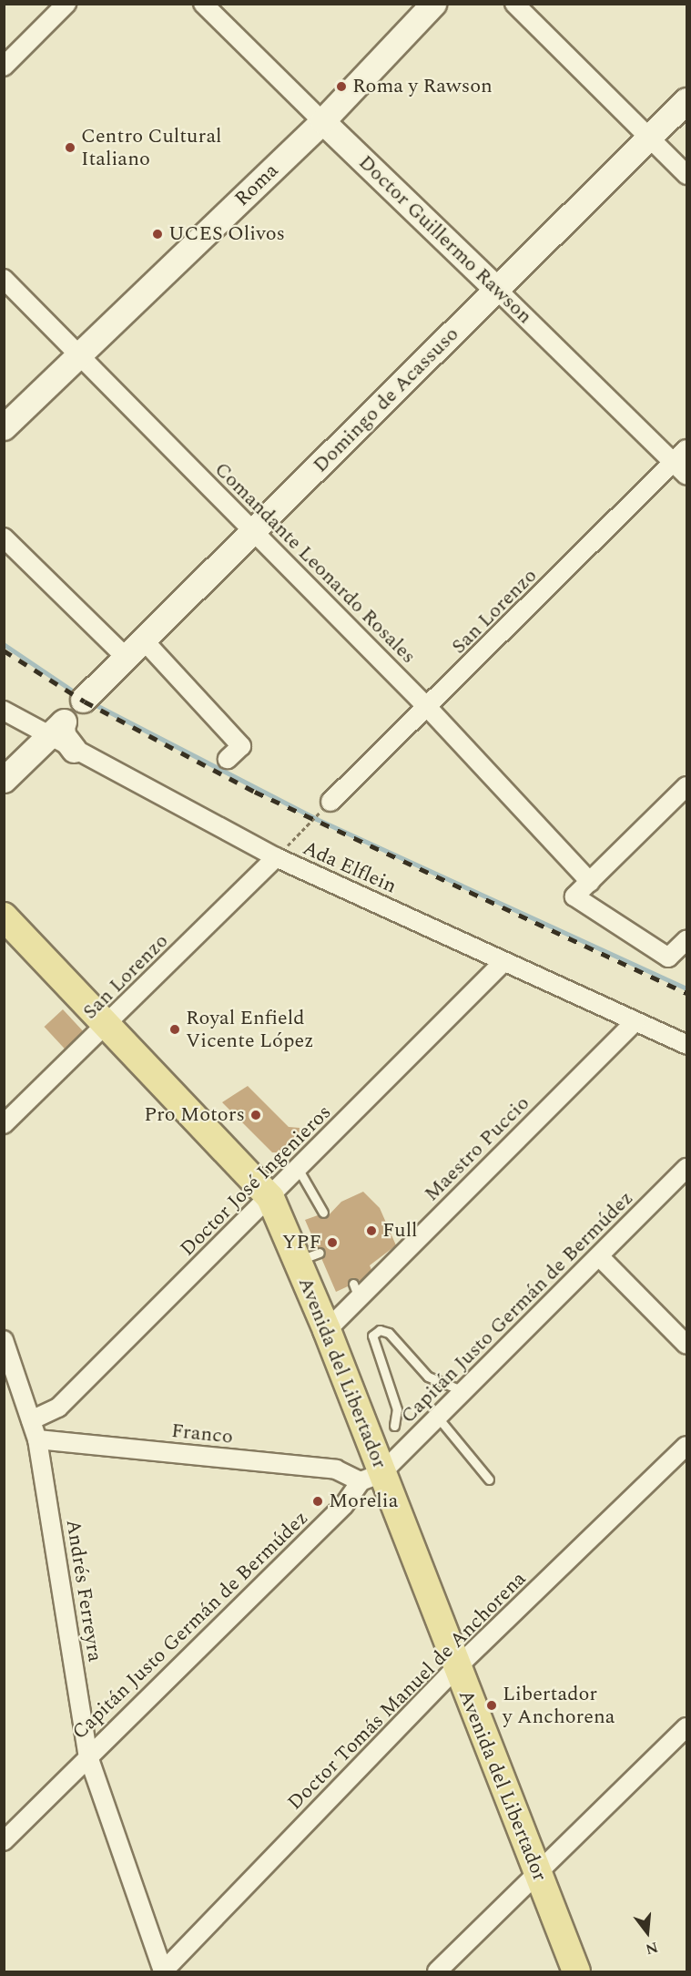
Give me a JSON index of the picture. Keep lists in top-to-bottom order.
{
  "streets": {
    "main road": ["Avenida del Libertador"],
    "street": [
      "Roma",
      "Doctor Guillermo Rawson",
      "Domingo de Acassuso",
      "Comandante Leonardo Rosales",
      "San Lorenzo",
      "Ada Elflein",
      "Maestro Puccio",
      "Doctor José Ingenieros",
      "Capitán Justo Germán de Bermúdez",
      "Franco",
      "Andrés Ferreyra",
      "Doctor Tomás Manuel de Anchorena"
    ]
  },
  "crossings": [
    ["Roma", "Doctor Guillermo Rawson"],
    ["Roma", "Comandante Leonardo Rosales"],
    ["Doctor Guillermo Rawson", "Domingo de Acassuso"],
    ["Doctor Guillermo Rawson", "San Lorenzo"],
    ["Domingo de Acassuso", "Comandante Leonardo Rosales"],
    ["Comandante Leonardo Rosales", "San Lorenzo"],
    ["San Lorenzo", "Ada Elflein"],
    ["San Lorenzo", "Avenida del Libertador"],
    ["Ada Elflein", "Maestro Puccio"],
    ["Ada Elflein", "Doctor José Ingenieros"],
    ["Maestro Puccio", "Avenida del Libertador"],
    ["Doctor José Ingenieros", "Avenida del Libertador"],
    ["Doctor José Ingenieros", "Andrés Ferreyra"],
    ["Capitán Justo Germán de Bermúdez", "Avenida del Libertador"],
    ["Capitán Justo Germán de Bermúdez", "Franco"],
    ["Capitán Justo Germán de Bermúdez", "Andrés Ferreyra"],
    ["Avenida del Libertador", "Franco"],
    ["Avenida del Libertador", "Doctor Tomás Manuel de Anchorena"],
    ["Franco", "Andrés Ferreyra"],
    ["Andrés Ferreyra", "Doctor Tomás Manuel de Anchorena"]
  ],
  "places": [
    "Roma y Rawson",
    "Centro Cultural Italiano",
    "UCES Olivos",
    "Royal Enfield Vicente López",
    "Pro Motors",
    "Full",
    "YPF",
    "Morelia",
    "Libertador y Anchorena"
  ],
  "north": "bottom"
}
